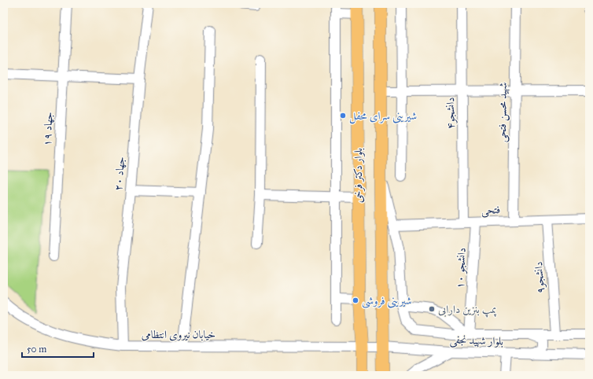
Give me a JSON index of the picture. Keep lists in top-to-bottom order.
{
  "streets": {
    "main road": ["بلوار دکتر فرخی"],
    "street": [
      "شهید محسن فتحی",
      "دانشجو۴",
      "جهاد ۱۹",
      "جهاد ۲۰",
      "فتحی",
      "دانشجو ۱۰",
      "دانشجو۹",
      "خیابان نیروی انتظامی",
      "بلوار شهید نجفی"
    ]
  },
  "crossings": [
    ["شهید محسن فتحی", "فتحی"],
    ["دانشجو۴", "فتحی"],
    ["جهاد ۲۰", "خیابان نیروی انتظامی"],
    ["بلوار دکتر فرخی", "خیابان نیروی انتظامی"],
    ["بلوار دکتر فرخی", "بلوار شهید نجفی"],
    ["فتحی", "دانشجو ۱۰"],
    ["فتحی", "دانشجو۹"],
    ["فتحی", "بلوار شهید نجفی"],
    ["دانشجو ۱۰", "بلوار شهید نجفی"],
    ["دانشجو۹", "بلوار شهید نجفی"],
    ["خیابان نیروی انتظامی", "بلوار شهید نجفی"]
  ],
  "places": ["شیرینی سرای محفل", "شیرینی فروشی", "پمپ بنزین دارابى"],
  "scale_bar": "50 m"
}
